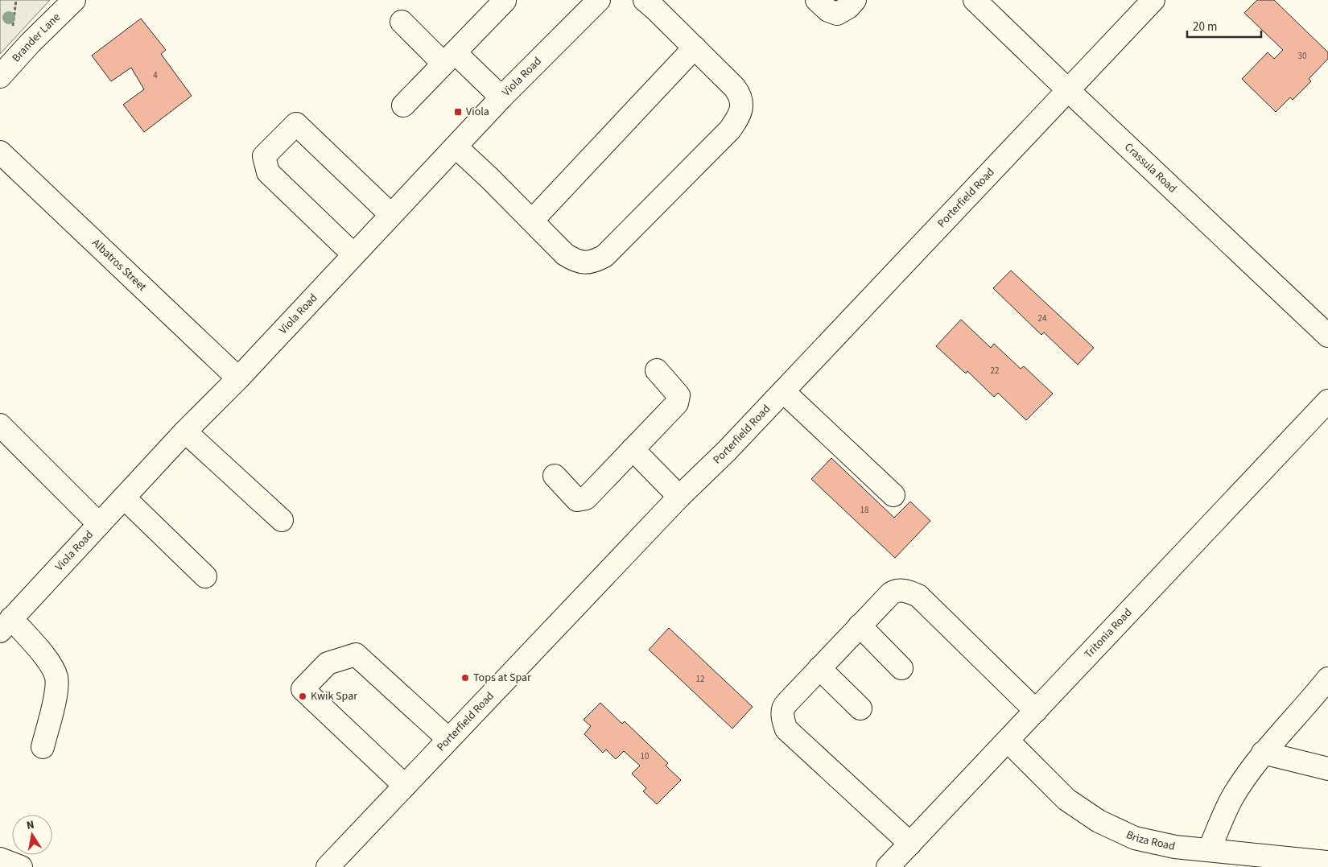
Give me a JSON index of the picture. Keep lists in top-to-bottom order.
{
  "streets": {
    "street": [
      "Brander Lane",
      "Viola Road",
      "Crassula Road",
      "Porterfield Road",
      "Albatros Street",
      "Tritonia Road",
      "Briza Road"
    ]
  },
  "crossings": [
    ["Viola Road", "Albatros Street"],
    ["Crassula Road", "Porterfield Road"],
    ["Tritonia Road", "Briza Road"]
  ],
  "places": {
    "transit": ["Viola"],
    "other": ["Tops at Spar", "Kwik Spar"]
  },
  "house_numbers": [
    "30",
    "4",
    "24",
    "22",
    "18",
    "12",
    "10"
  ],
  "scale_bar": "20 m",
  "north": "top"
}
